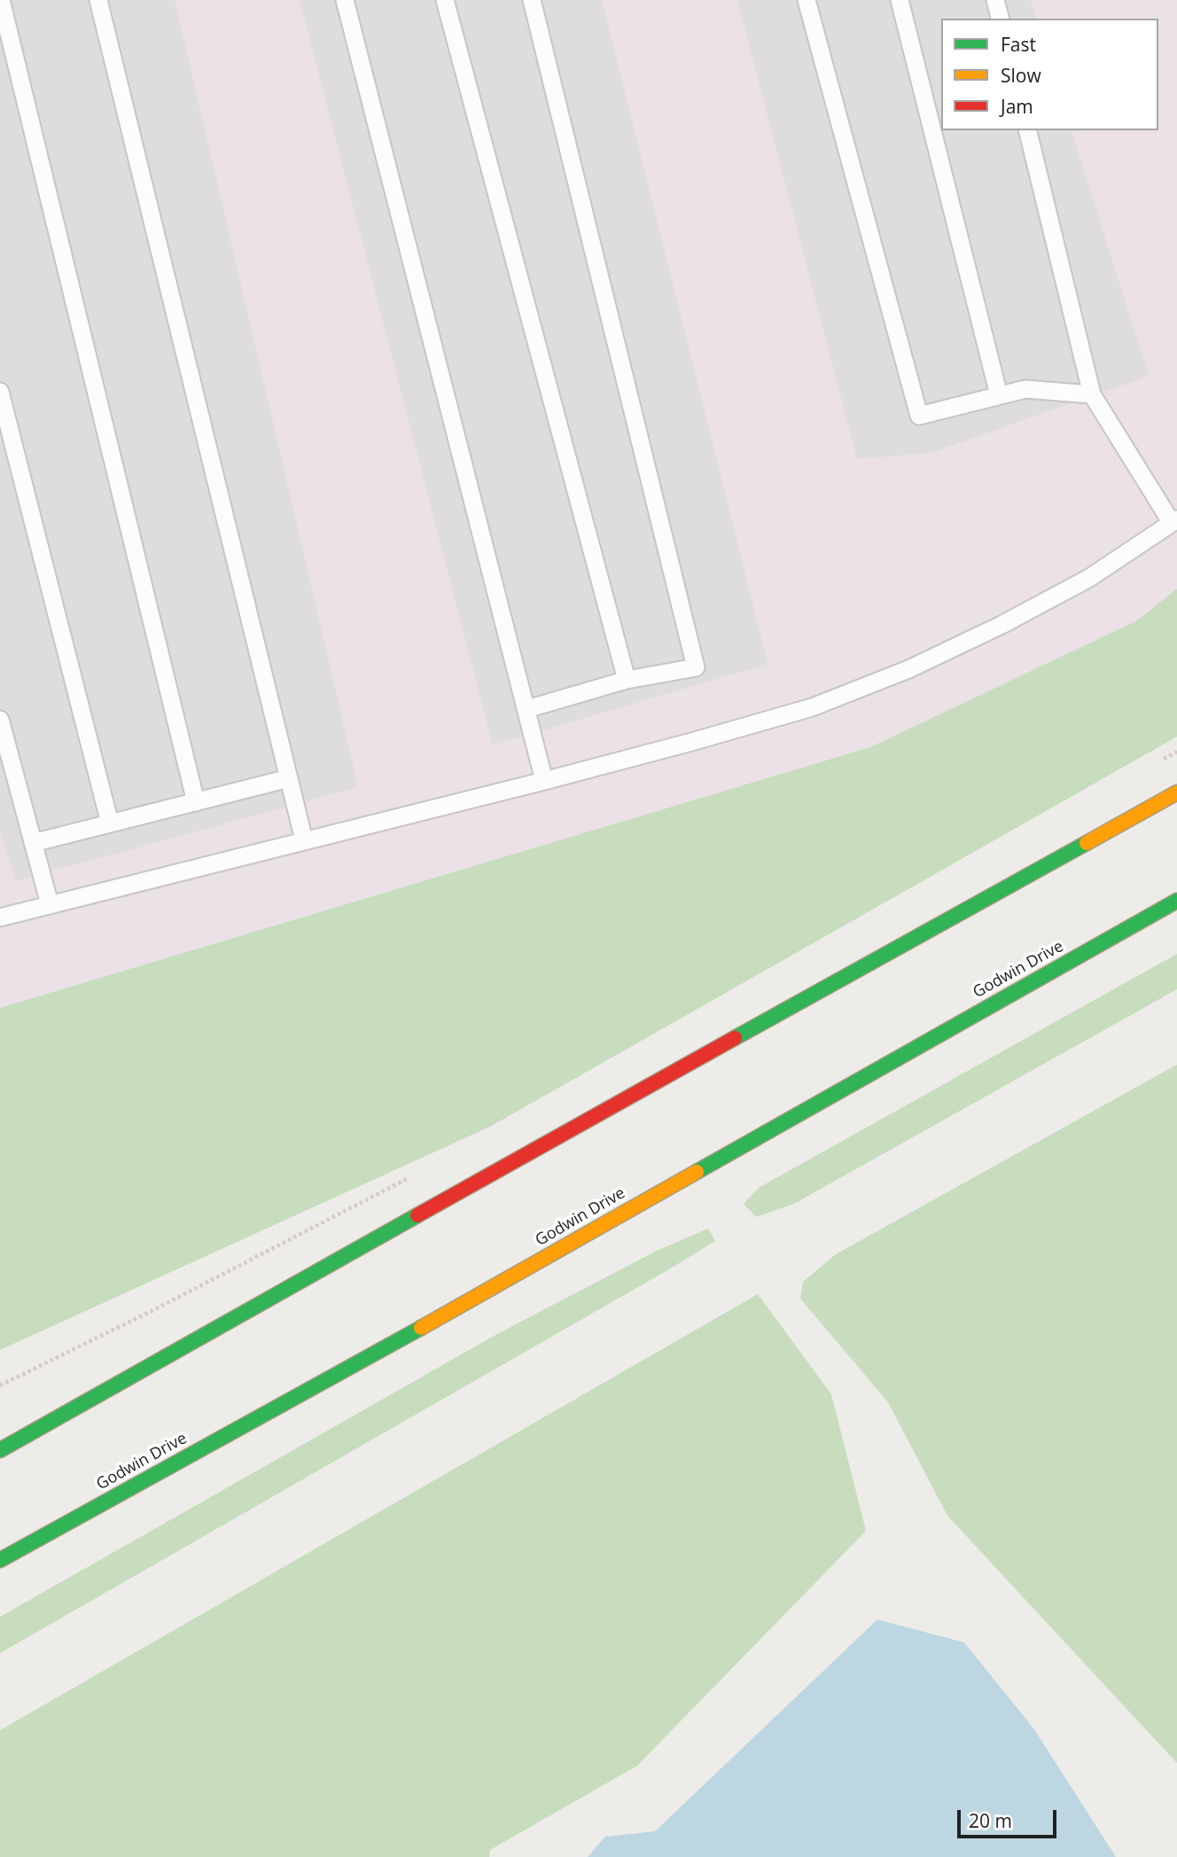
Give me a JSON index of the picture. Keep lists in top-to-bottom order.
{
  "streets": {
    "main road": ["Godwin Drive"]
  },
  "legend": ["Fast", "Slow", "Jam"],
  "scale_bar": "20 m"
}
